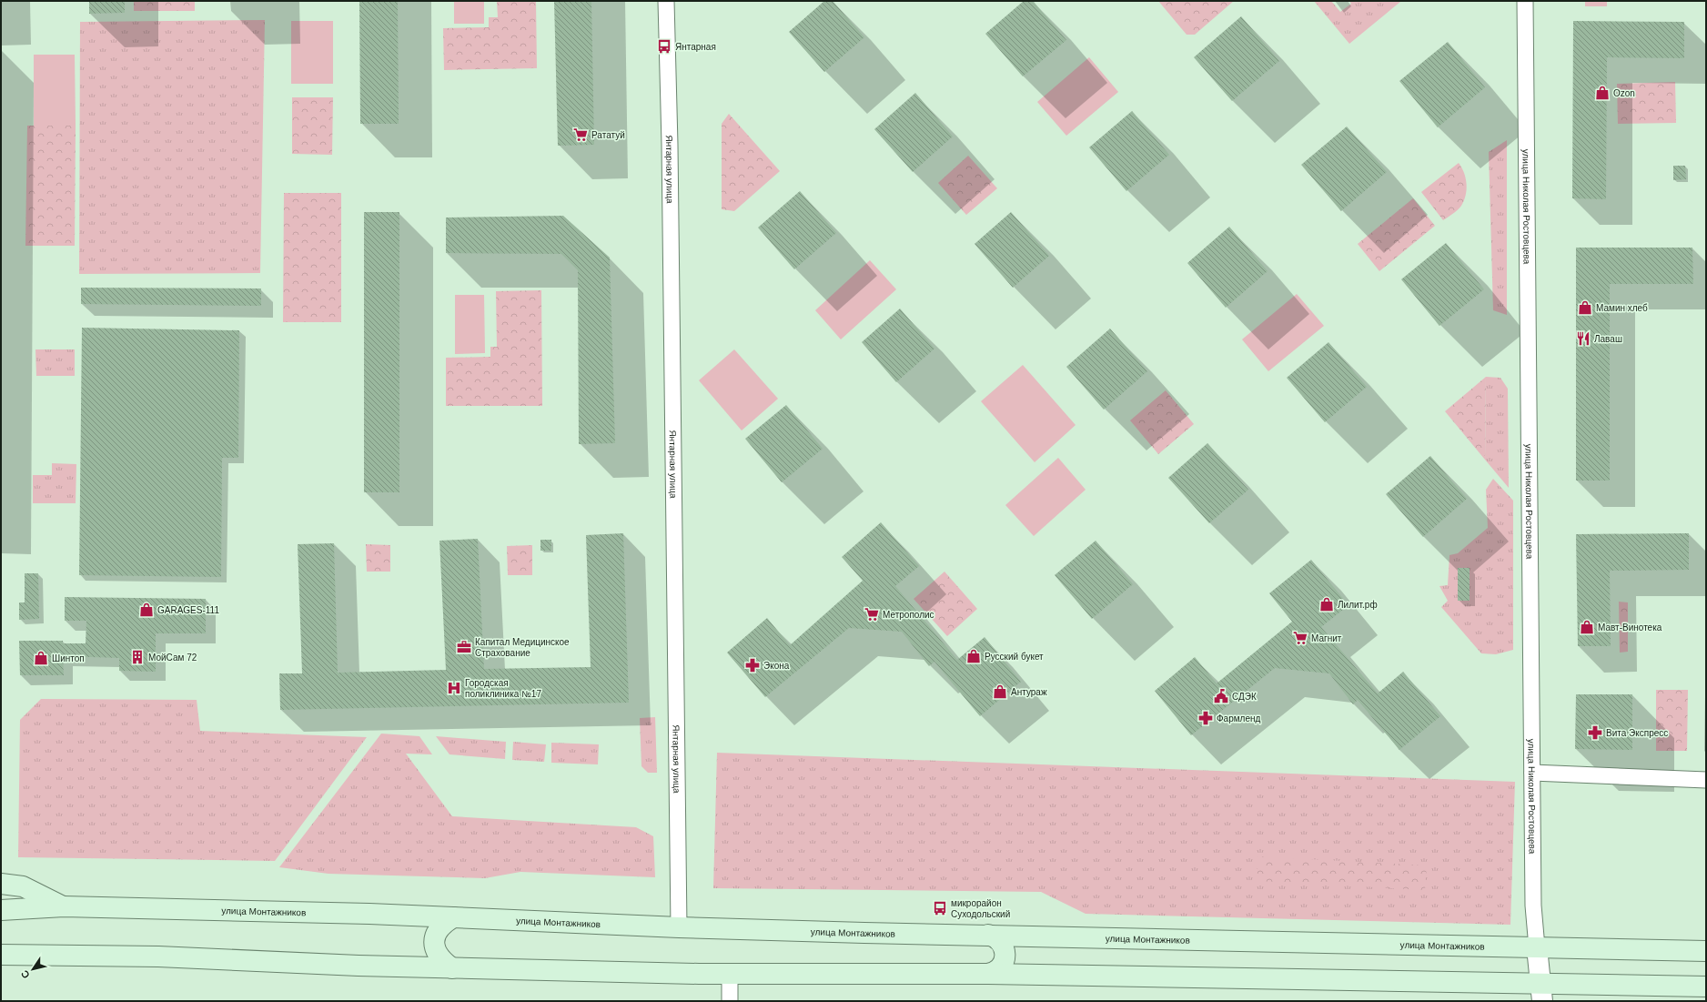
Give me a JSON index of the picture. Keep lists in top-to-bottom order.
{
  "streets": {
    "main road": ["улица Монтажников"],
    "street": ["Янтарная улица", "улица Николая Ростовцева"]
  },
  "crossings": [
    ["Янтарная улица", "улица Монтажников"],
    ["улица Николая Ростовцева", "улица Монтажников"]
  ],
  "places": {
    "bus stop": ["Янтарная", "микрорайон Суходольский"],
    "shop": [
      "Ozon",
      "Мамин хлеб",
      "Лилит.рф",
      "GARAGES-111",
      "Мавт-Винотека",
      "Русский букет",
      "Шинтоп",
      "Антураж"
    ],
    "supermarket": ["Рататуй", "Метрополис", "Магнит"],
    "restaurant": ["Лаваш"],
    "office": ["Капитал Медицинское Страхование"],
    "building": ["МойСам 72"],
    "pharmacy": ["Экона", "Фармленд", "Вита Экспресс"],
    "hospital": ["Городская поликлиника №17"],
    "public building": ["СДЭК"]
  },
  "north": "bottom left"
}
